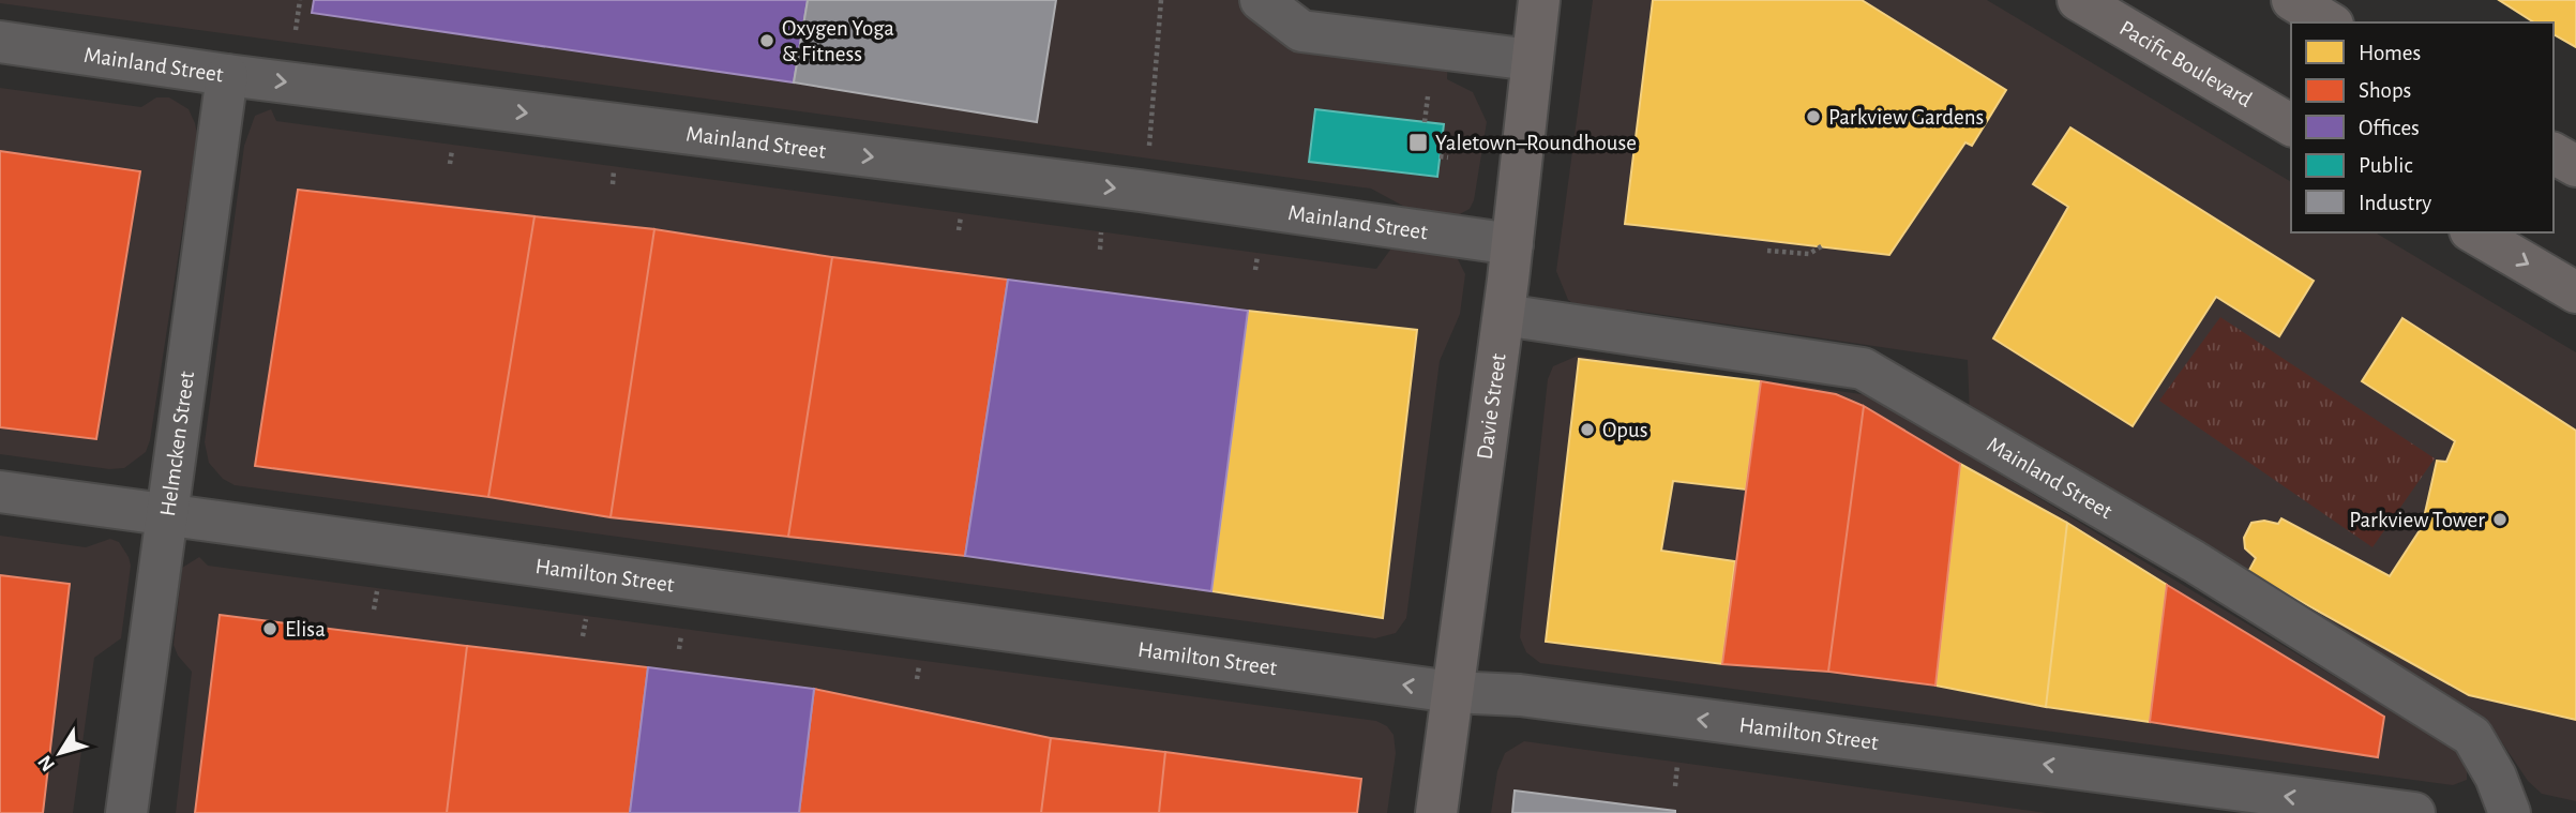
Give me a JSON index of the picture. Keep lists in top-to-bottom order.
{
  "streets": {
    "main road": ["Pacific Boulevard", "Davie Street"],
    "street": ["Mainland Street", "Helmcken Street", "Hamilton Street"]
  },
  "crossings": [
    ["Mainland Street", "Davie Street"],
    ["Mainland Street", "Helmcken Street"],
    ["Davie Street", "Hamilton Street"],
    ["Helmcken Street", "Hamilton Street"]
  ],
  "one_way": ["Mainland Street", "Hamilton Street"],
  "places": {
    "other": [
      "Oxygen Yoga & Fitness",
      "Parkview Gardens",
      "Opus",
      "Parkview Tower",
      "Elisa"
    ],
    "transit": ["Yaletown–Roundhouse"]
  },
  "legend": [
    "Homes",
    "Shops",
    "Offices",
    "Public",
    "Industry"
  ],
  "north": "bottom left"
}
